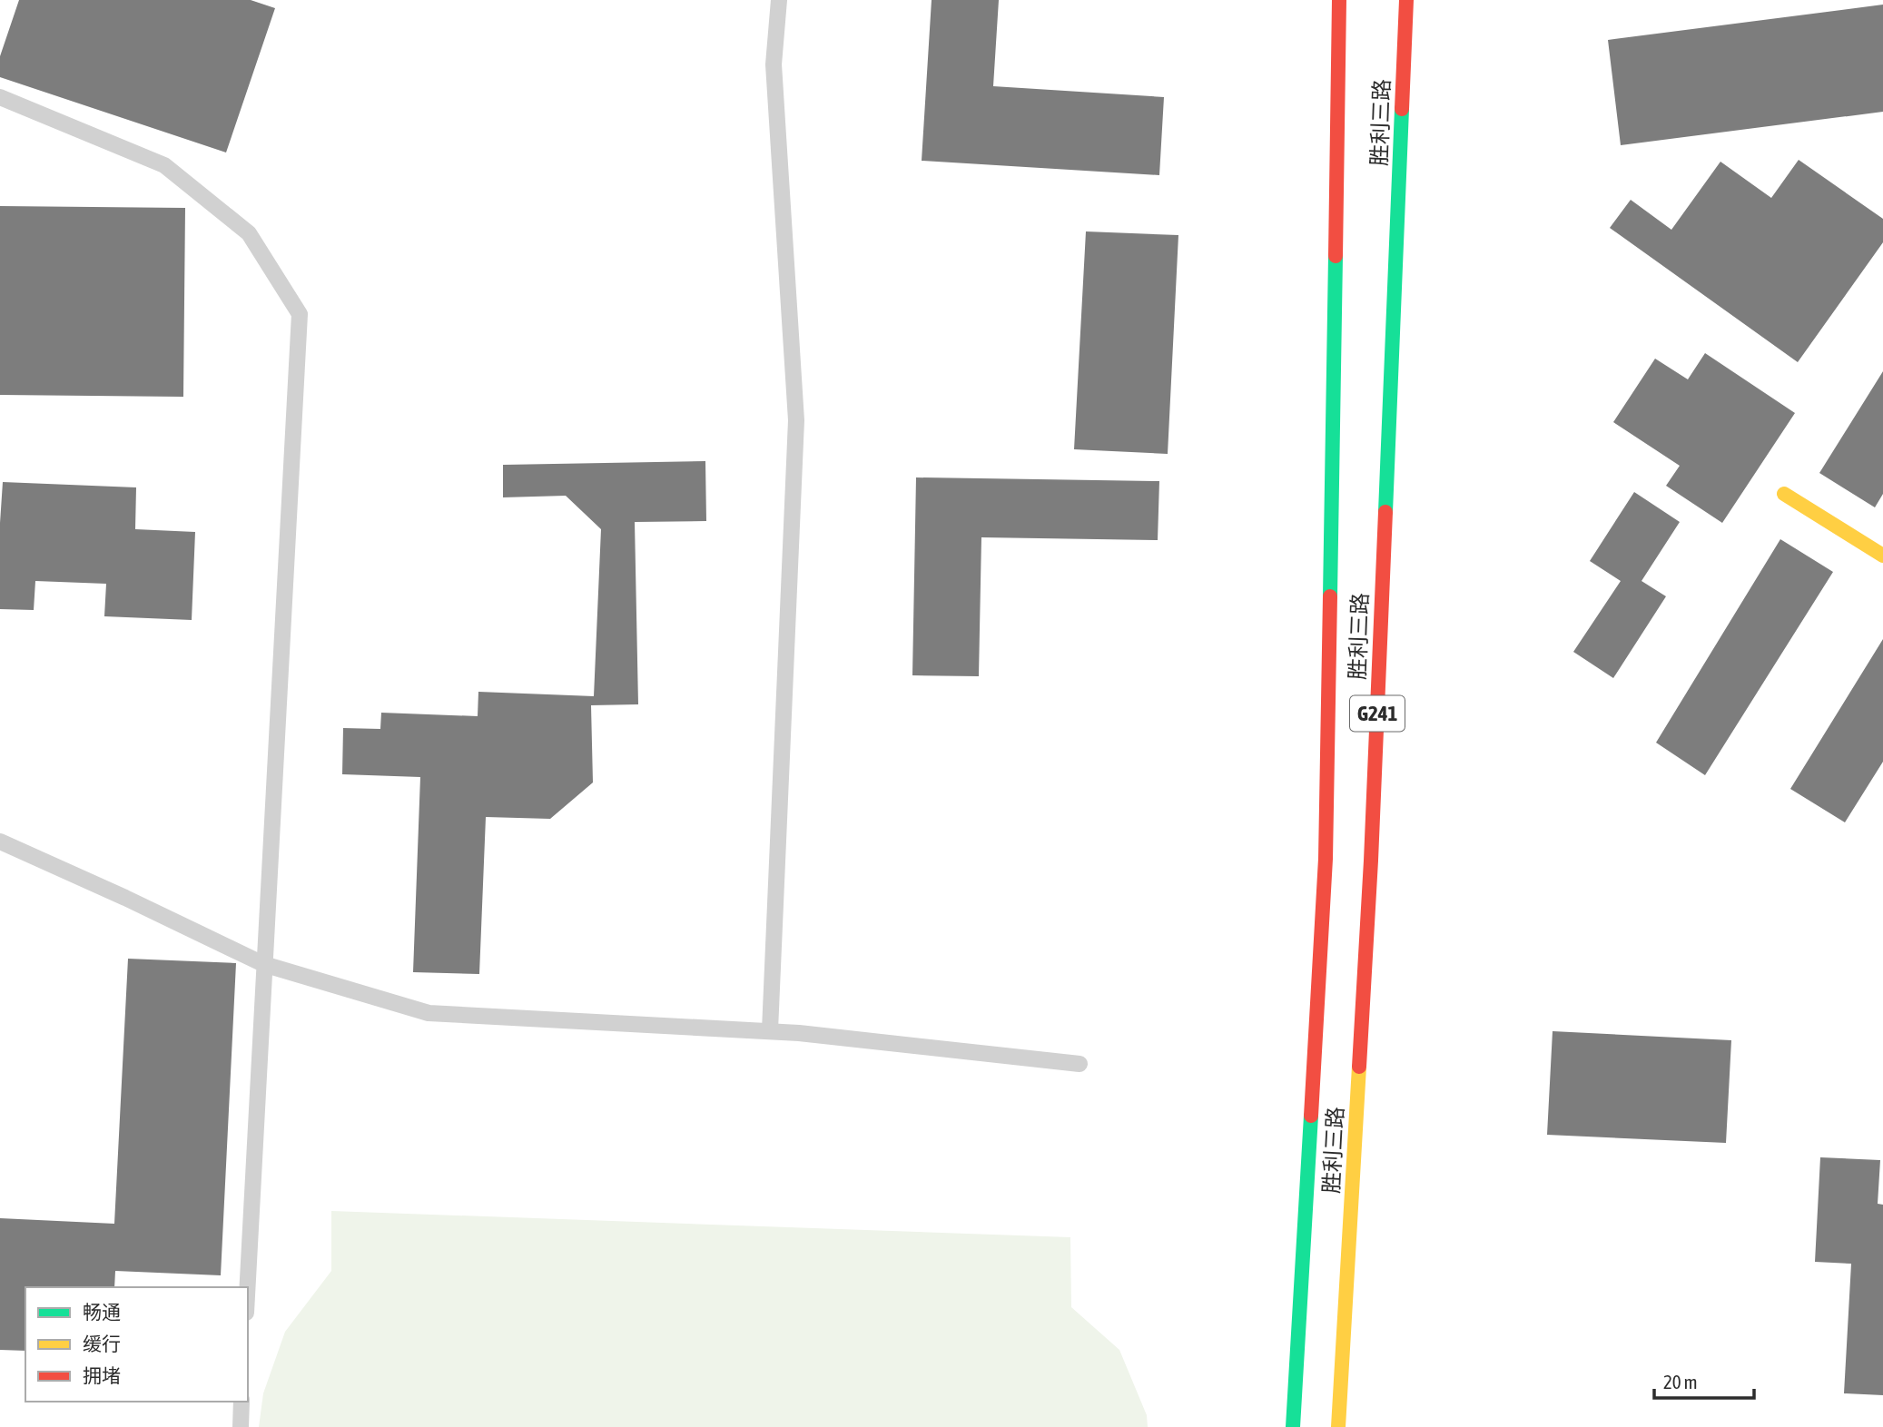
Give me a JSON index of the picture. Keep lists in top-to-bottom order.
{
  "streets": {
    "main road": ["胜利三路", "G241"]
  },
  "legend": ["畅通", "缓行", "拥堵"],
  "scale_bar": "20 m"
}
